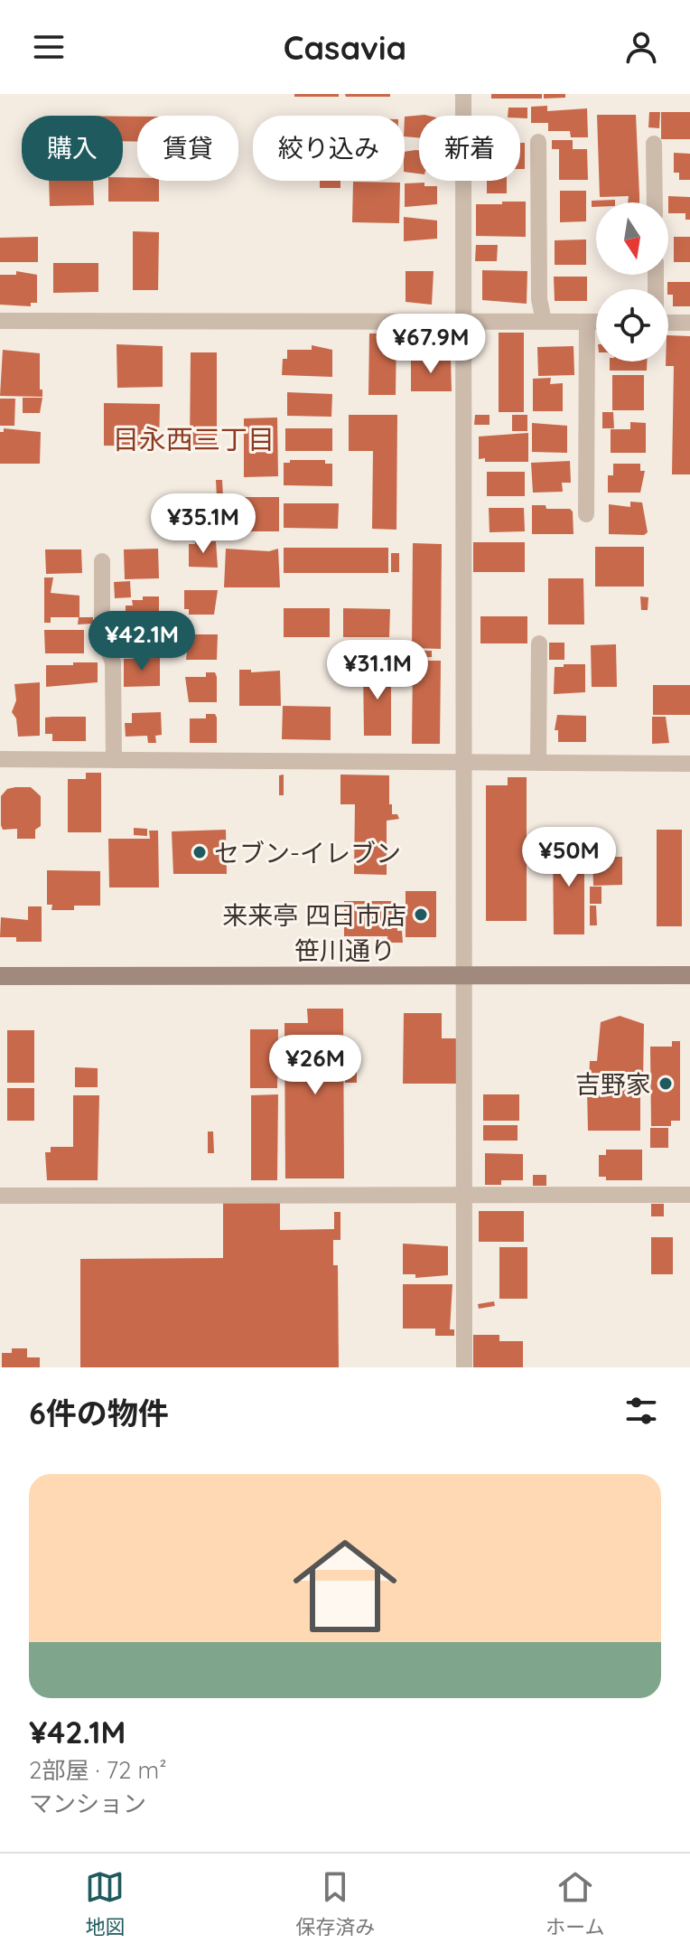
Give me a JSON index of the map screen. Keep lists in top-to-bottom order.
{
  "streets": {
    "street": ["笹川通り"]
  },
  "districts": ["日永西三丁目"],
  "places": ["セブン-イレブン", "来来亭 四日市店", "吉野家"],
  "north": "bottom",
  "page": {
    "header": "Casavia",
    "chip": [
      "購入",
      "賃貸",
      "絞り込み",
      "新着"
    ],
    "price": [
      "¥67.9M",
      "¥35.1M",
      "¥42.1M",
      "¥31.1M",
      "¥50M",
      "¥26M"
    ],
    "heading": "6件の物件",
    "list": [
      {
        "name": "¥42.1M",
        "note": "2部屋 · 72 m² · マンション"
      }
    ],
    "tabs": ["地図", "保存済み", "ホーム"]
  }
}
